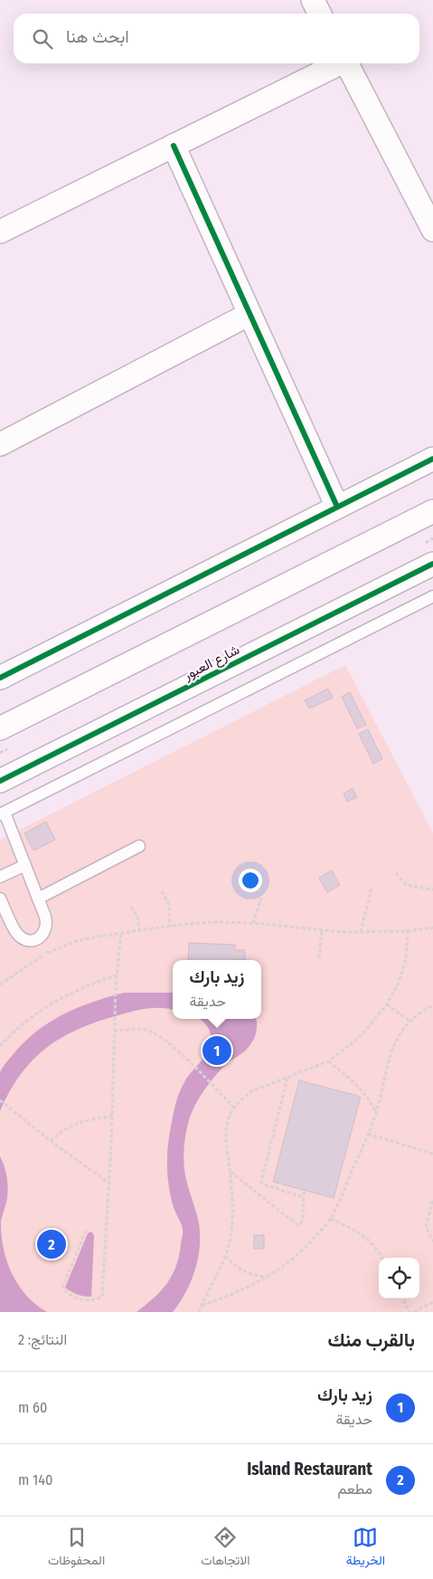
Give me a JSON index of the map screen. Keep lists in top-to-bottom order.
{
  "streets": {
    "street": ["شارع العبور"]
  },
  "page": {
    "search": "ابحث هنا",
    "popup": ["زيد بارك", "حديقة"],
    "pins": ["1", "2"],
    "heading": ["بالقرب منك", "النتائج: 2"],
    "list": [
      {
        "mark": "1",
        "name": "زيد بارك",
        "note": "حديقة",
        "value": "60 m"
      },
      {
        "mark": "2",
        "name": "Island Restaurant",
        "note": "مطعم",
        "value": "140 m"
      }
    ],
    "nav": ["الخريطة", "الاتجاهات", "المحفوظات"]
  }
}
